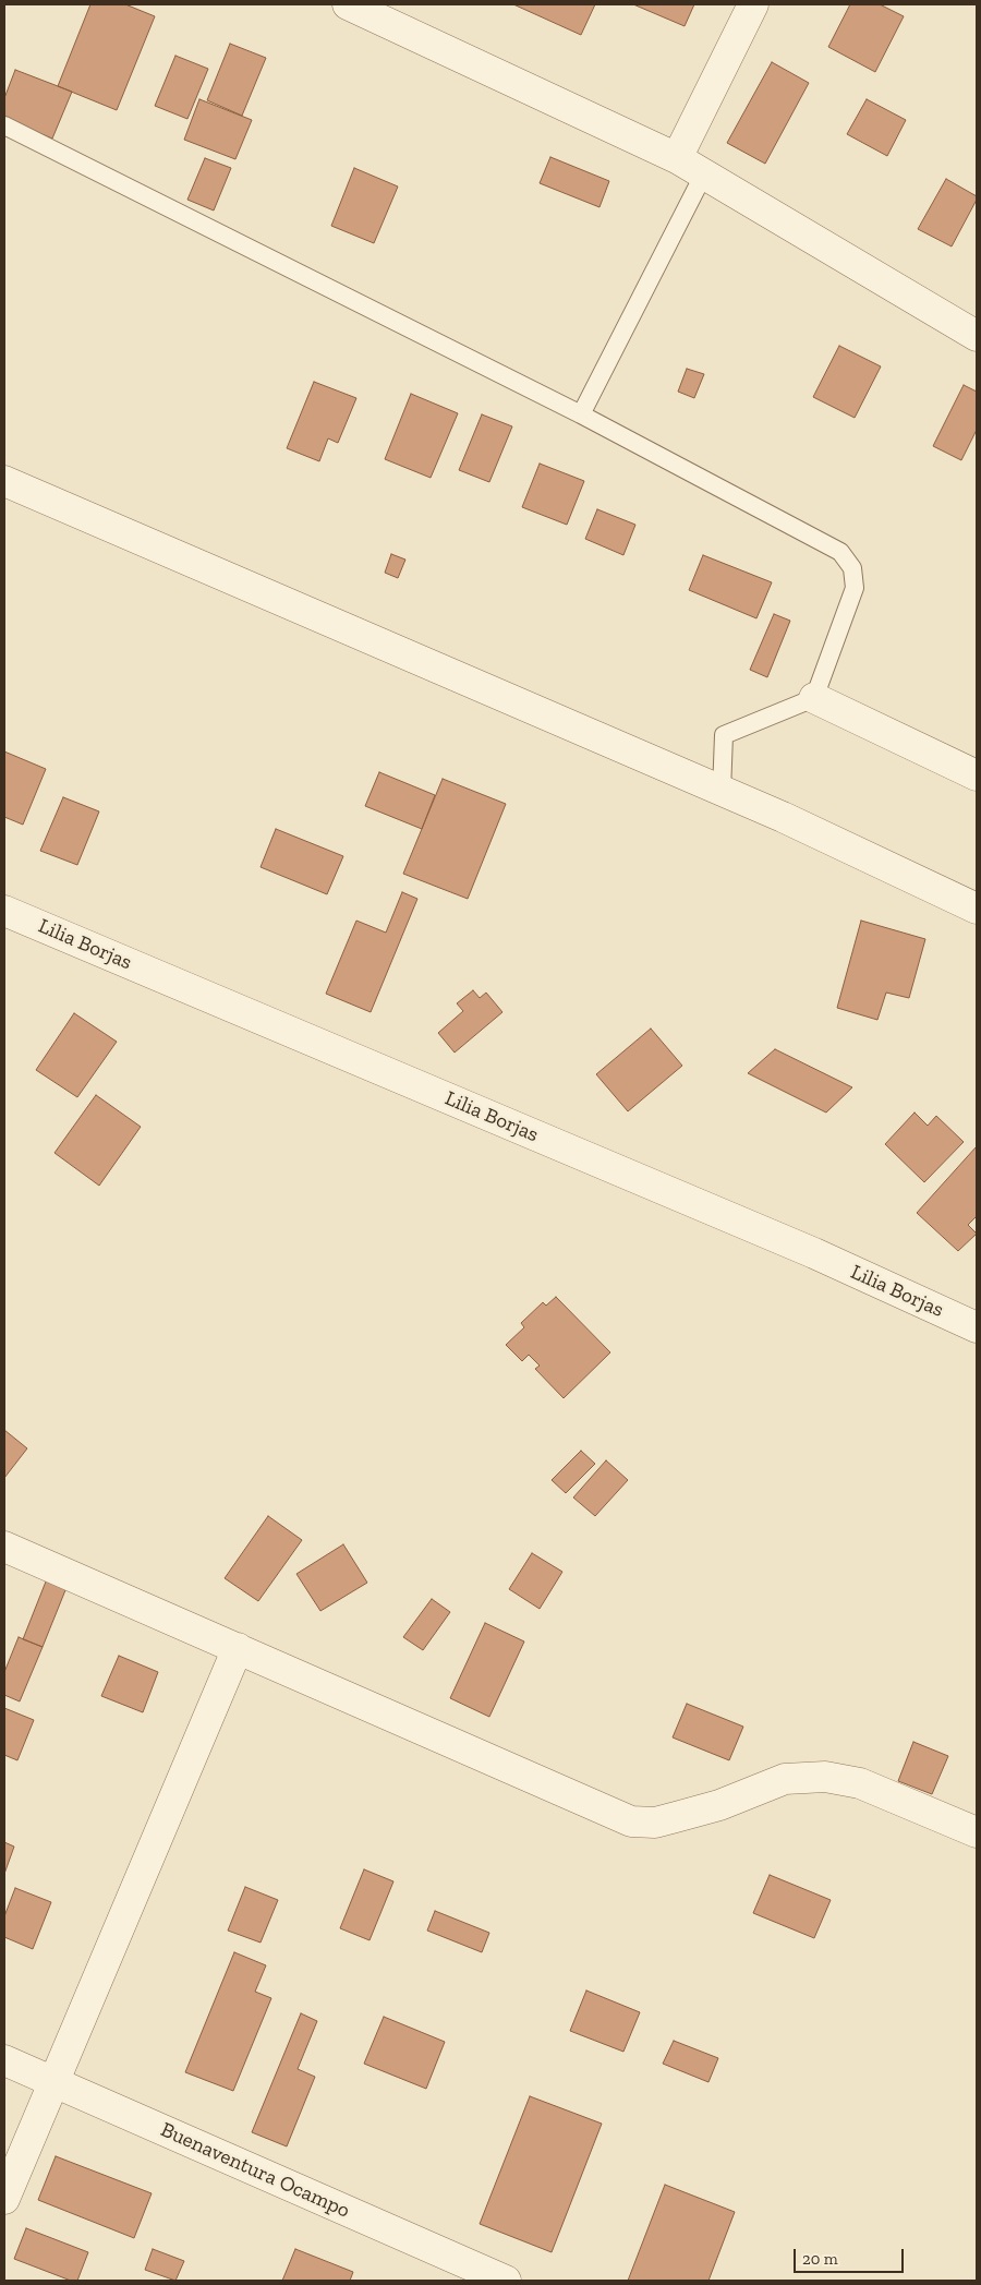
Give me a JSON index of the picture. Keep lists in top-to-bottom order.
{
  "streets": {
    "street": ["Lilia Borjas", "Buenaventura Ocampo"]
  },
  "scale_bar": "20 m"
}
